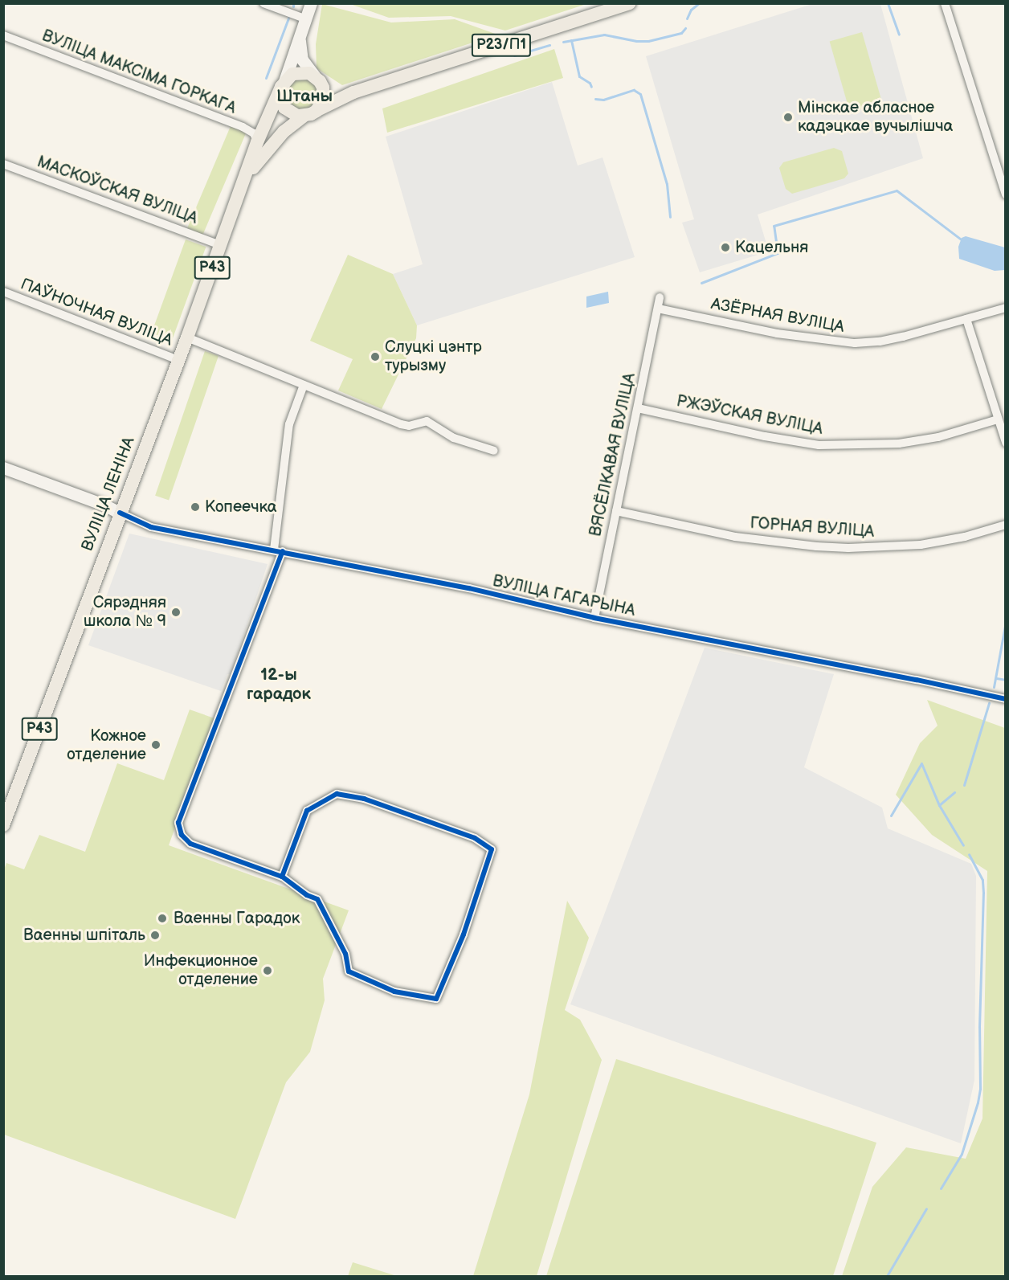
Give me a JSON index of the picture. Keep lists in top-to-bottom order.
{
  "streets": {
    "main road": [
      "Р23/П1",
      "Р43",
      "ВУЛІЦА ЛЕНІНА",
      "ВУЛІЦА ГАГАРЫНА"
    ],
    "street": [
      "ВУЛІЦА МАКСІМА ГОРКАГА",
      "МАСКОЎСКАЯ ВУЛІЦА",
      "ПАЎНОЧНАЯ ВУЛІЦА",
      "АЗЁРНАЯ ВУЛІЦА",
      "РЖЭЎСКАЯ ВУЛІЦА",
      "ВЯСЁЛКАВАЯ ВУЛІЦА",
      "ГОРНАЯ ВУЛІЦА"
    ]
  },
  "crossings": [
    ["Р23/П1", "ВУЛІЦА ЛЕНІНА"],
    ["ВУЛІЦА МАКСІМА ГОРКАГА", "ВУЛІЦА ЛЕНІНА"],
    ["МАСКОЎСКАЯ ВУЛІЦА", "ВУЛІЦА ЛЕНІНА"],
    ["ПАЎНОЧНАЯ ВУЛІЦА", "ВУЛІЦА ЛЕНІНА"],
    ["АЗЁРНАЯ ВУЛІЦА", "ВЯСЁЛКАВАЯ ВУЛІЦА"],
    ["РЖЭЎСКАЯ ВУЛІЦА", "ВЯСЁЛКАВАЯ ВУЛІЦА"],
    ["ВЯСЁЛКАВАЯ ВУЛІЦА", "ГОРНАЯ ВУЛІЦА"],
    ["ВЯСЁЛКАВАЯ ВУЛІЦА", "ВУЛІЦА ГАГАРЫНА"],
    ["ВУЛІЦА ЛЕНІНА", "ВУЛІЦА ГАГАРЫНА"]
  ],
  "districts": ["Штаны", "12-ы гарадок"],
  "places": [
    "Мінскае абласное кадэцкае вучылішча",
    "Кацельня",
    "Слуцкі цэнтр турызму",
    "Копеечка",
    "Сярэдняя школа № 9",
    "Кожное отделение",
    "Ваенны Гарадок",
    "Ваенны шпіталь",
    "Инфекционное отделение"
  ]
}
